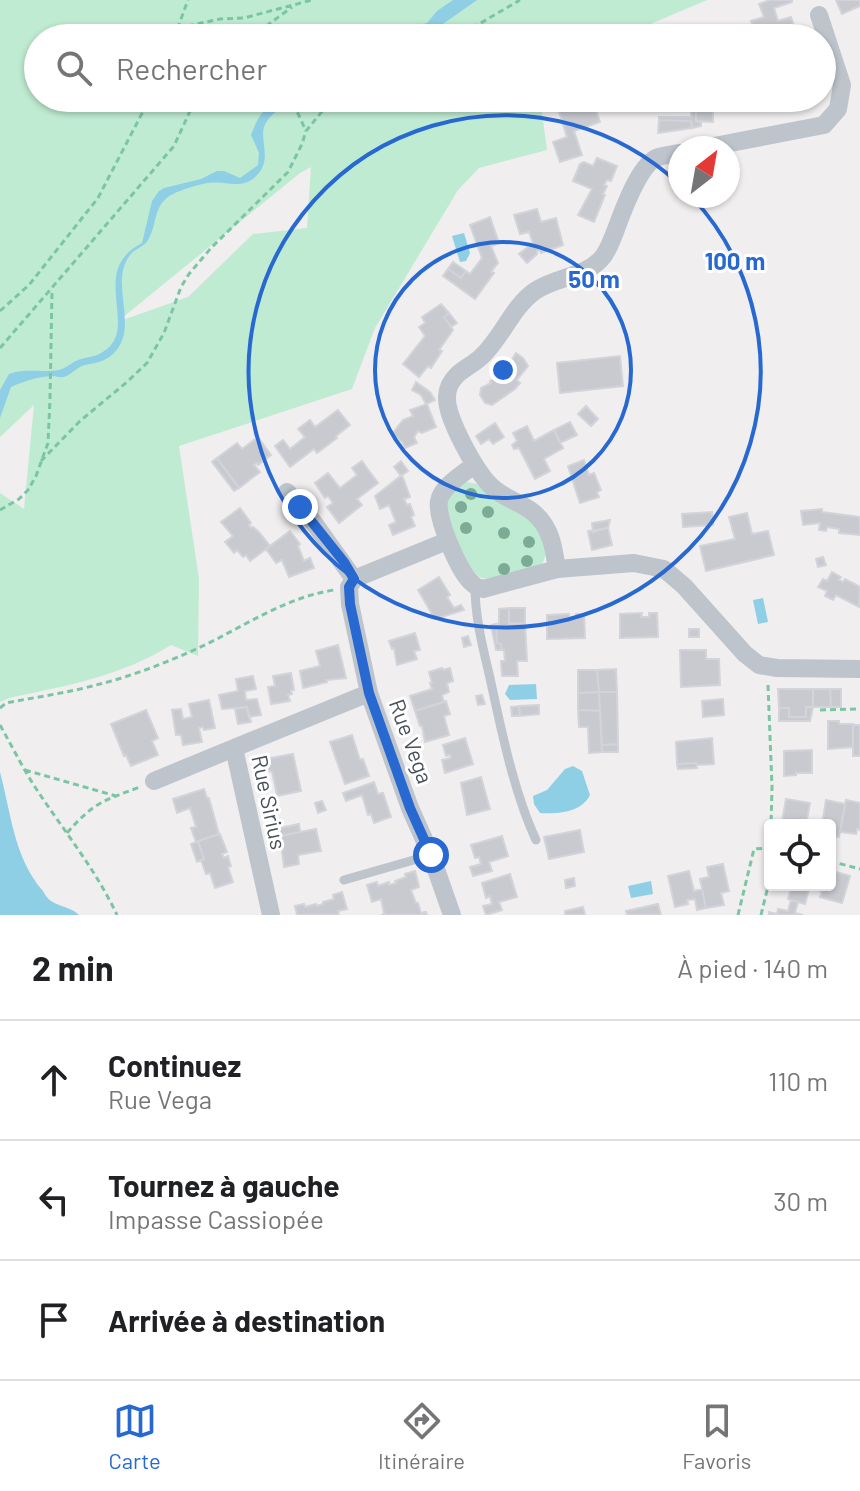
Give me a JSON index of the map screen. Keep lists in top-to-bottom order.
{
  "streets": {
    "street": ["Rue Vega", "Rue Sirius"]
  },
  "crossings": [
    ["Rue Vega", "Rue Sirius"]
  ],
  "north": "top right",
  "page": {
    "search": "Rechercher",
    "heading": ["2 min", "À pied · 140 m"],
    "list": [
      ["Continuez", "Rue Vega", "110 m"],
      ["Tournez à gauche", "Impasse Cassiopée", "30 m"],
      "Arrivée à destination"
    ],
    "nav": ["Carte", "Itinéraire", "Favoris"]
  },
  "rings": ["100 m", "50 m"]
}
